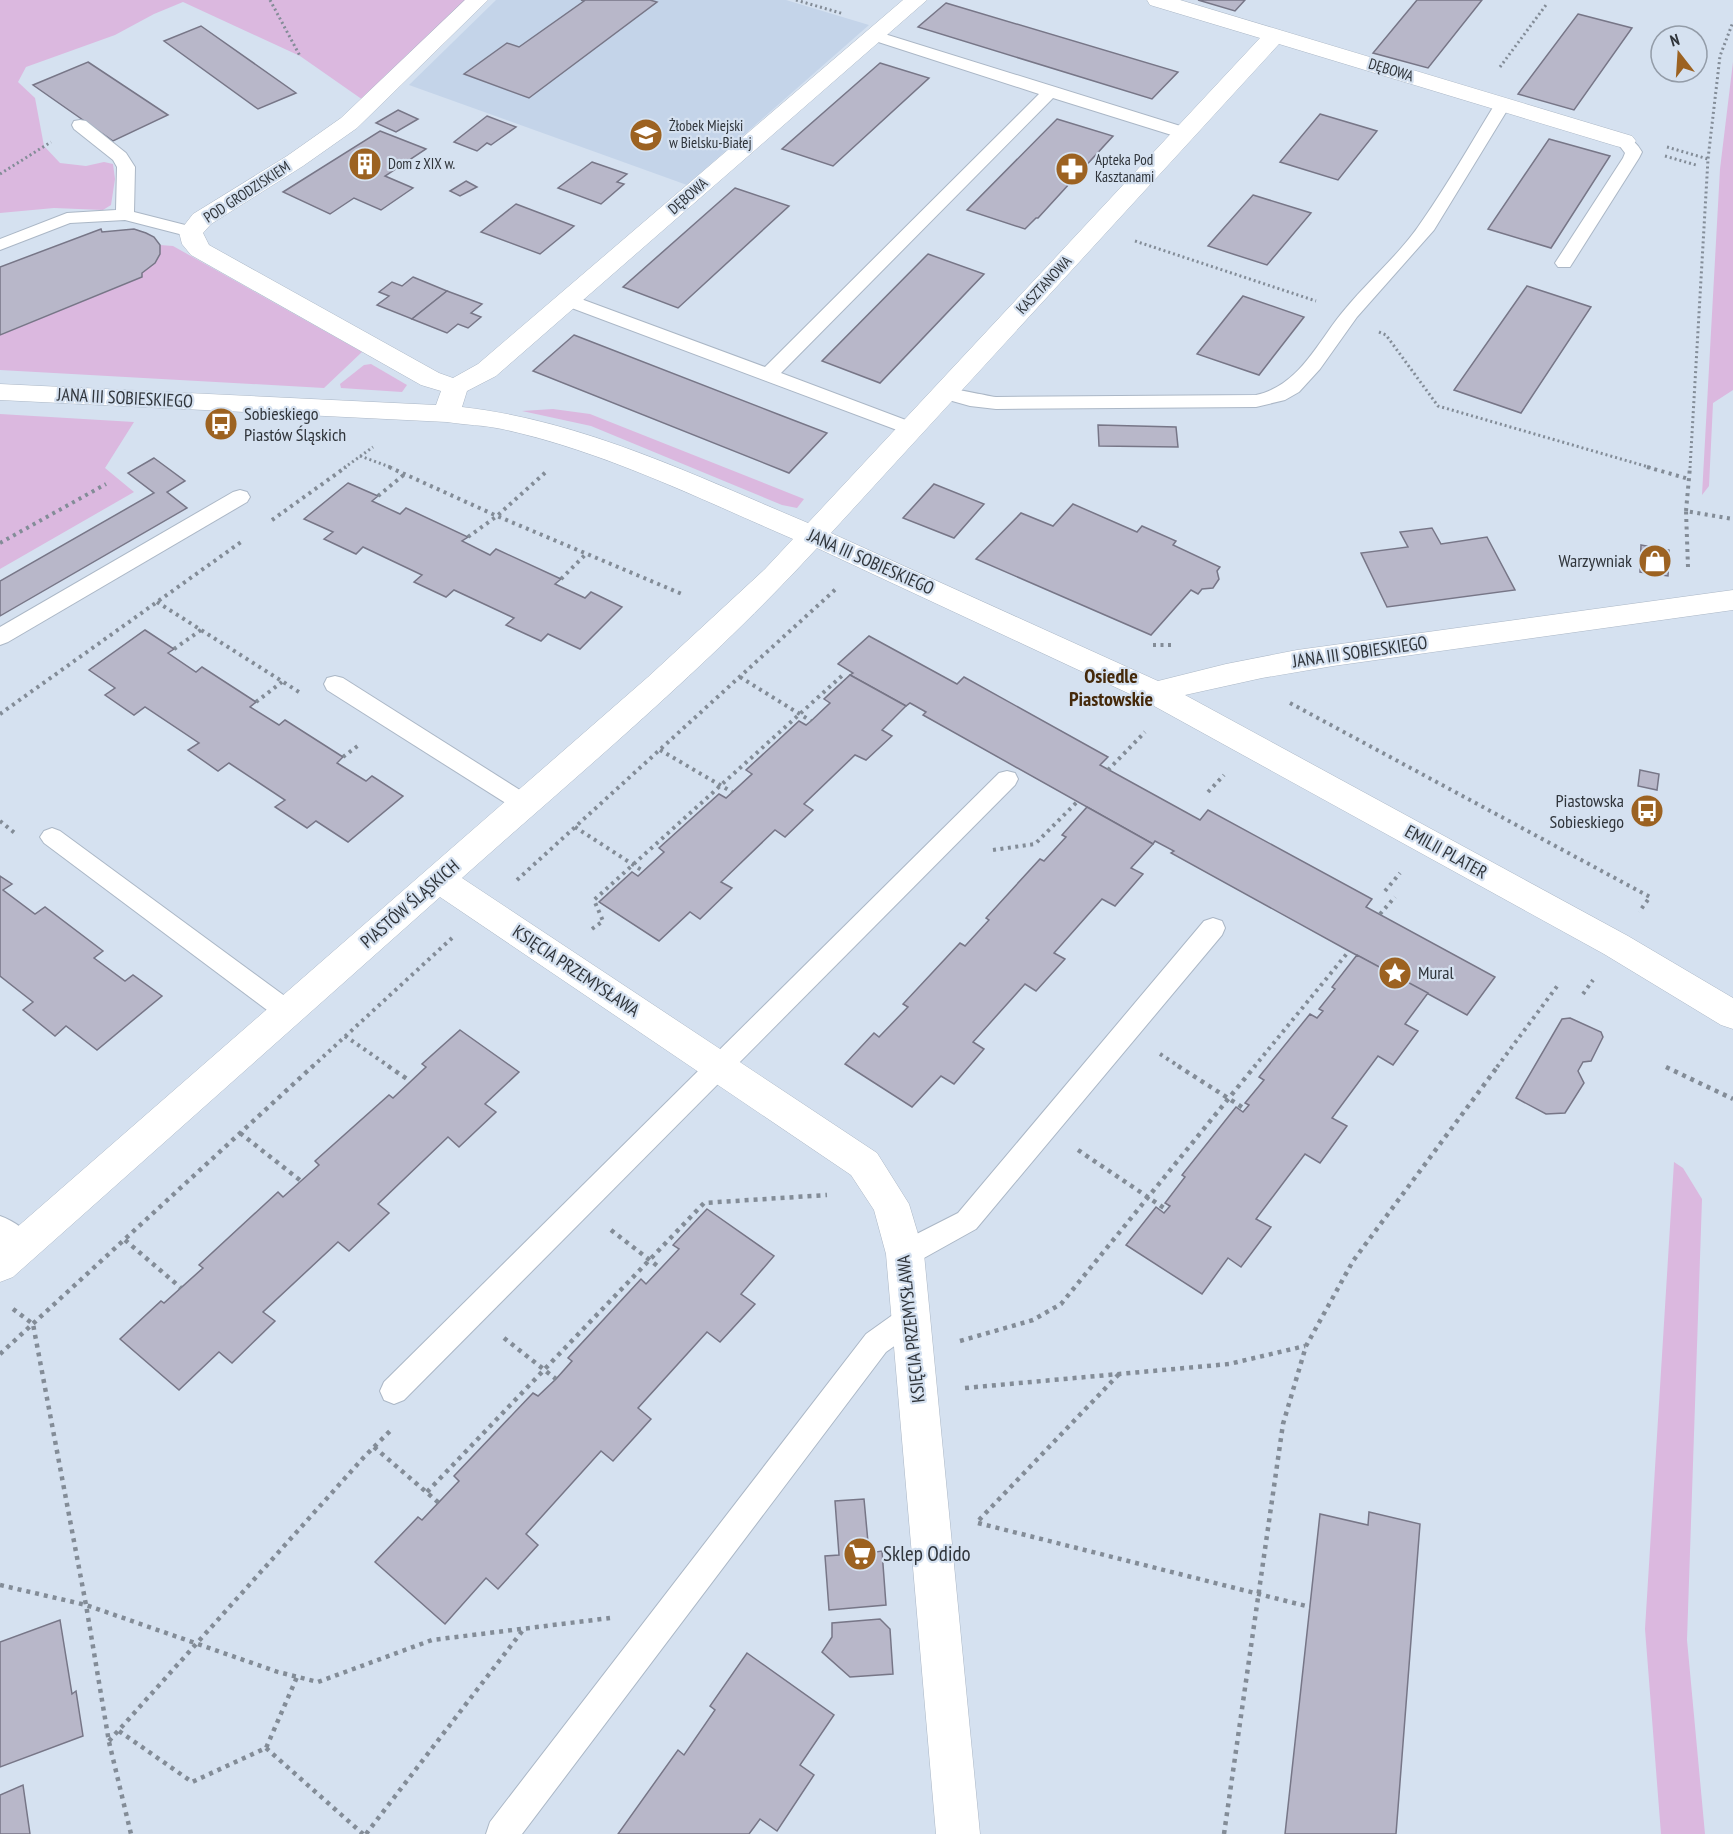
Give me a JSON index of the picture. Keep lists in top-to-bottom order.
{
  "streets": {
    "street": [
      "DĘBOWA",
      "POD GRODZISKIEM",
      "KASZTANOWA",
      "JANA III SOBIESKIEGO",
      "EMILII PLATER",
      "PIASTÓW ŚLĄSKICH",
      "KSIĘCIA PRZEMYSŁAWA"
    ]
  },
  "crossings": [
    ["DĘBOWA", "POD GRODZISKIEM"],
    ["DĘBOWA", "KASZTANOWA"],
    ["DĘBOWA", "JANA III SOBIESKIEGO"],
    ["POD GRODZISKIEM", "JANA III SOBIESKIEGO"],
    ["KASZTANOWA", "JANA III SOBIESKIEGO"],
    ["KASZTANOWA", "PIASTÓW ŚLĄSKICH"],
    ["JANA III SOBIESKIEGO", "EMILII PLATER"],
    ["JANA III SOBIESKIEGO", "PIASTÓW ŚLĄSKICH"],
    ["PIASTÓW ŚLĄSKICH", "KSIĘCIA PRZEMYSŁAWA"]
  ],
  "districts": ["Osiedle Piastowskie"],
  "places": {
    "school or university": ["Żłobek Miejski w Bielsku-Białej"],
    "building": ["Dom z XIX w."],
    "pharmacy": ["Apteka Pod Kasztanami"],
    "bus stop": ["Sobieskiego Piastów Śląskich", "Piastowska Sobieskiego"],
    "shop": ["Warzywniak"],
    "place": ["Mural"],
    "supermarket": ["Sklep Odido"]
  },
  "north": "top"
}
